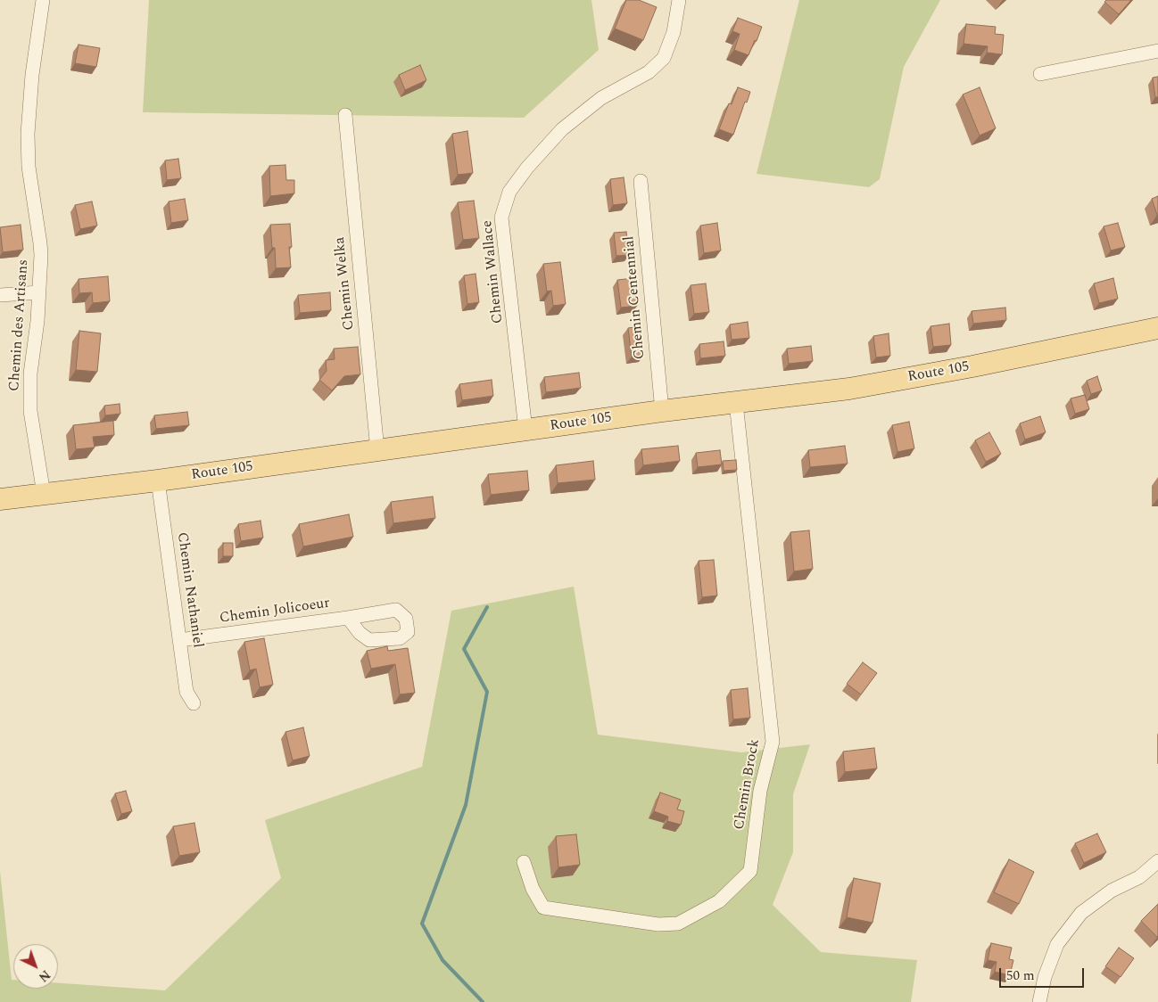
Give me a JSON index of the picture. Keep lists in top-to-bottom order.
{
  "streets": {
    "main road": ["Route 105"],
    "street": [
      "Chemin Wallace",
      "Chemin Welka",
      "Chemin Centennial",
      "Chemin des Artisans",
      "Chemin Nathaniel",
      "Chemin Jolicoeur",
      "Chemin Brock"
    ]
  },
  "crossings": [
    ["Chemin Wallace", "Route 105"],
    ["Chemin Welka", "Route 105"],
    ["Chemin Centennial", "Route 105"],
    ["Chemin des Artisans", "Route 105"],
    ["Route 105", "Chemin Nathaniel"],
    ["Route 105", "Chemin Brock"],
    ["Chemin Nathaniel", "Chemin Jolicoeur"]
  ],
  "scale_bar": "50 m",
  "north": "bottom right"
}
